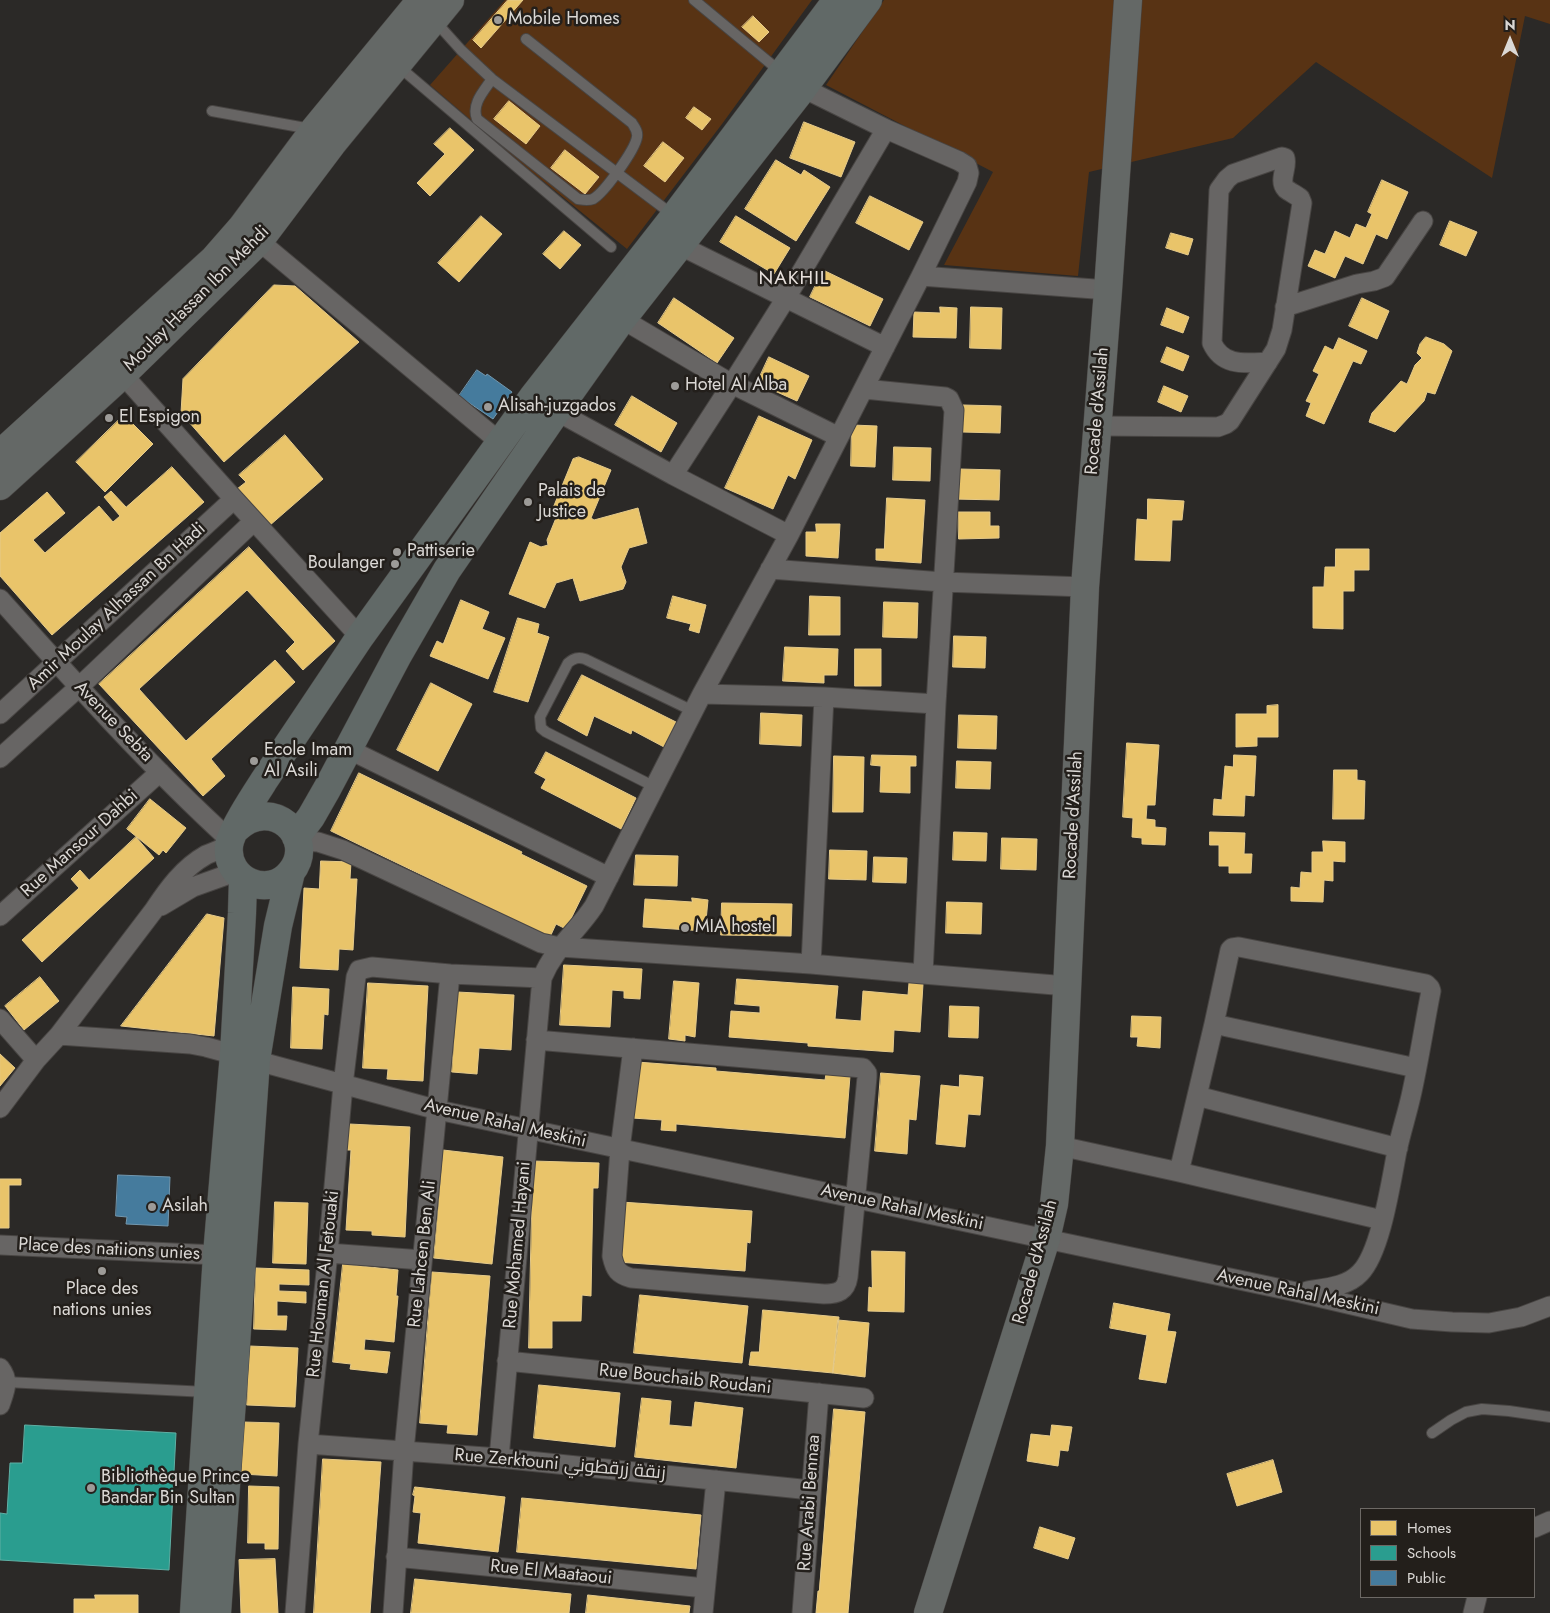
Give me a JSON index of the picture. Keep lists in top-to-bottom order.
{
  "streets": {
    "street": [
      "Moulay Hassan Ibn Mehdi",
      "Rocade d'Assilah",
      "Amir Moulay Alhassan Bn Hadi",
      "Avenue Sebta",
      "Rue Mansour Dahbi",
      "Avenue Rahal Meskini",
      "Rue Mohamed Hayani",
      "Place des natiions unies",
      "Rue Lahcen Ben Ali",
      "Rue Houman Al Fetouaki",
      "Rue Bouchaib Roudani",
      "Rue Zerktouni زنقة زرقطوني",
      "Rue Arabi Bennaa",
      "Rue El Maataoui"
    ]
  },
  "crossings": [
    ["Rocade d'Assilah", "Avenue Rahal Meskini"],
    ["Amir Moulay Alhassan Bn Hadi", "Avenue Sebta"],
    ["Avenue Sebta", "Rue Mansour Dahbi"],
    ["Avenue Rahal Meskini", "Rue Mohamed Hayani"],
    ["Avenue Rahal Meskini", "Rue Lahcen Ben Ali"],
    ["Avenue Rahal Meskini", "Rue Houman Al Fetouaki"],
    ["Rue Mohamed Hayani", "Rue Bouchaib Roudani"],
    ["Rue Mohamed Hayani", "Rue Zerktouni زنقة زرقطوني"],
    ["Rue Lahcen Ben Ali", "Rue Houman Al Fetouaki"],
    ["Rue Lahcen Ben Ali", "Rue Zerktouni زنقة زرقطوني"],
    ["Rue Lahcen Ben Ali", "Rue El Maataoui"],
    ["Rue Houman Al Fetouaki", "Rue Zerktouni زنقة زرقطوني"],
    ["Rue Bouchaib Roudani", "Rue Arabi Bennaa"],
    ["Rue Zerktouni زنقة زرقطوني", "Rue Arabi Bennaa"]
  ],
  "districts": ["NAKHIL"],
  "places": [
    "Mobile Homes",
    "Hotel Al Alba",
    "Alisah-juzgados",
    "El Espigon",
    "Palais de Justice",
    "Pattiserie",
    "Boulanger",
    "Ecole Imam Al Asili",
    "MIA hostel",
    "Asilah",
    "Place des nations unies",
    "Bibliothèque Prince Bandar Bin Sultan"
  ],
  "legend": ["Homes", "Schools", "Public"],
  "north": "top"
}
